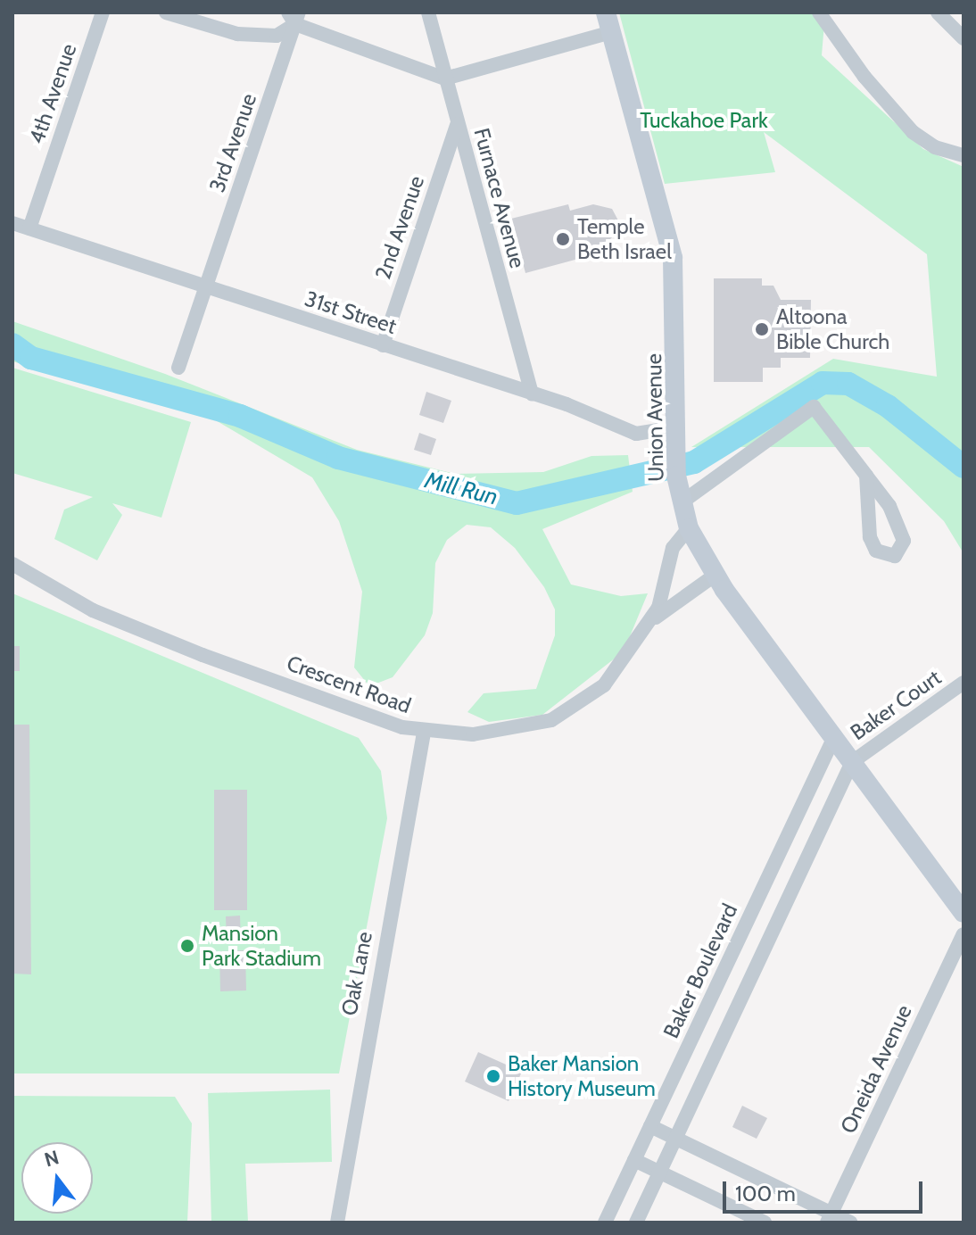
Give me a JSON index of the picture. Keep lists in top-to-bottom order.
{
  "streets": {
    "main road": ["Union Avenue"],
    "street": [
      "4th Avenue",
      "3rd Avenue",
      "Furnace Avenue",
      "2nd Avenue",
      "31st Street",
      "Crescent Road",
      "Baker Court",
      "Baker Boulevard",
      "Oak Lane",
      "Oneida Avenue"
    ]
  },
  "crossings": [
    ["4th Avenue", "31st Street"],
    ["3rd Avenue", "31st Street"],
    ["Furnace Avenue", "2nd Avenue"],
    ["Furnace Avenue", "31st Street"],
    ["2nd Avenue", "31st Street"],
    ["31st Street", "Union Avenue"],
    ["Union Avenue", "Crescent Road"],
    ["Union Avenue", "Baker Court"],
    ["Union Avenue", "Baker Boulevard"],
    ["Crescent Road", "Oak Lane"]
  ],
  "water": ["Mill Run"],
  "parks": ["Tuckahoe Park"],
  "places": [
    "Temple Beth Israel",
    "Altoona Bible Church",
    "Mansion Park Stadium",
    "Baker Mansion History Museum"
  ],
  "scale_bar": "100 m",
  "north": "top"
}
